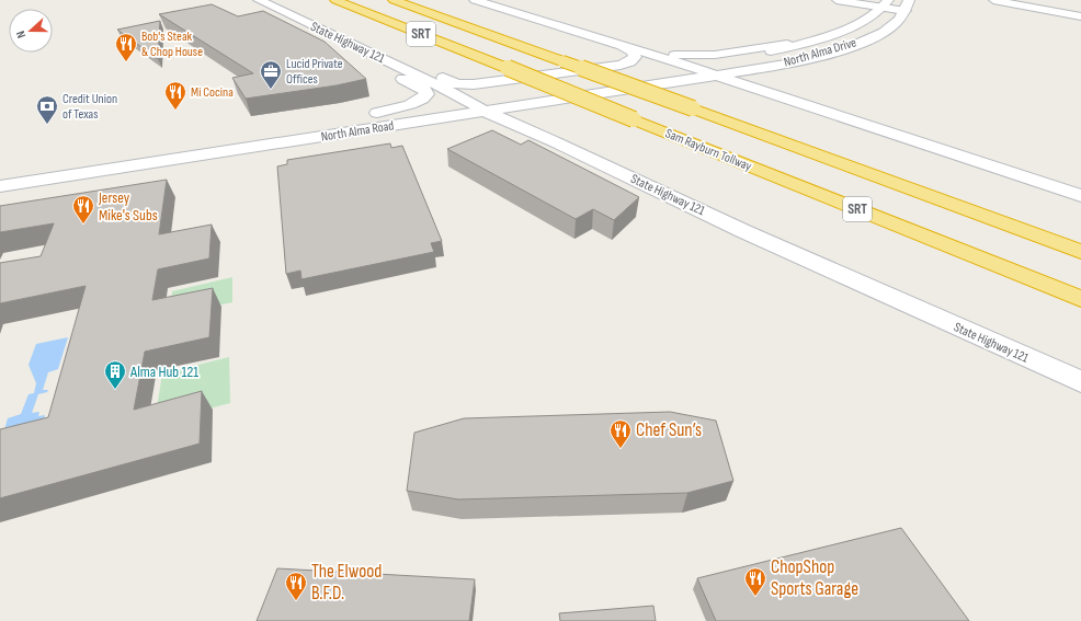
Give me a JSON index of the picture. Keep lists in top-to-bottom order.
{
  "streets": {
    "highway": ["SRT", "Sam Rayburn Tollway"],
    "main road": ["State Highway 121", "North Alma Drive", "North Alma Road"]
  },
  "crossings": [
    ["State Highway 121", "North Alma Road"],
    ["North Alma Drive", "North Alma Road"]
  ],
  "places": {
    "restaurant": [
      "Bob's Steak & Chop House",
      "Mi Cocina",
      "Jersey Mike's Subs",
      "Chef Sun’s",
      "ChopShop Sports Garage",
      "The Elwood B.F.D."
    ],
    "office": ["Lucid Private Offices"],
    "bank": ["Credit Union of Texas"],
    "building": ["Alma Hub 121"]
  },
  "north": "left"
}
